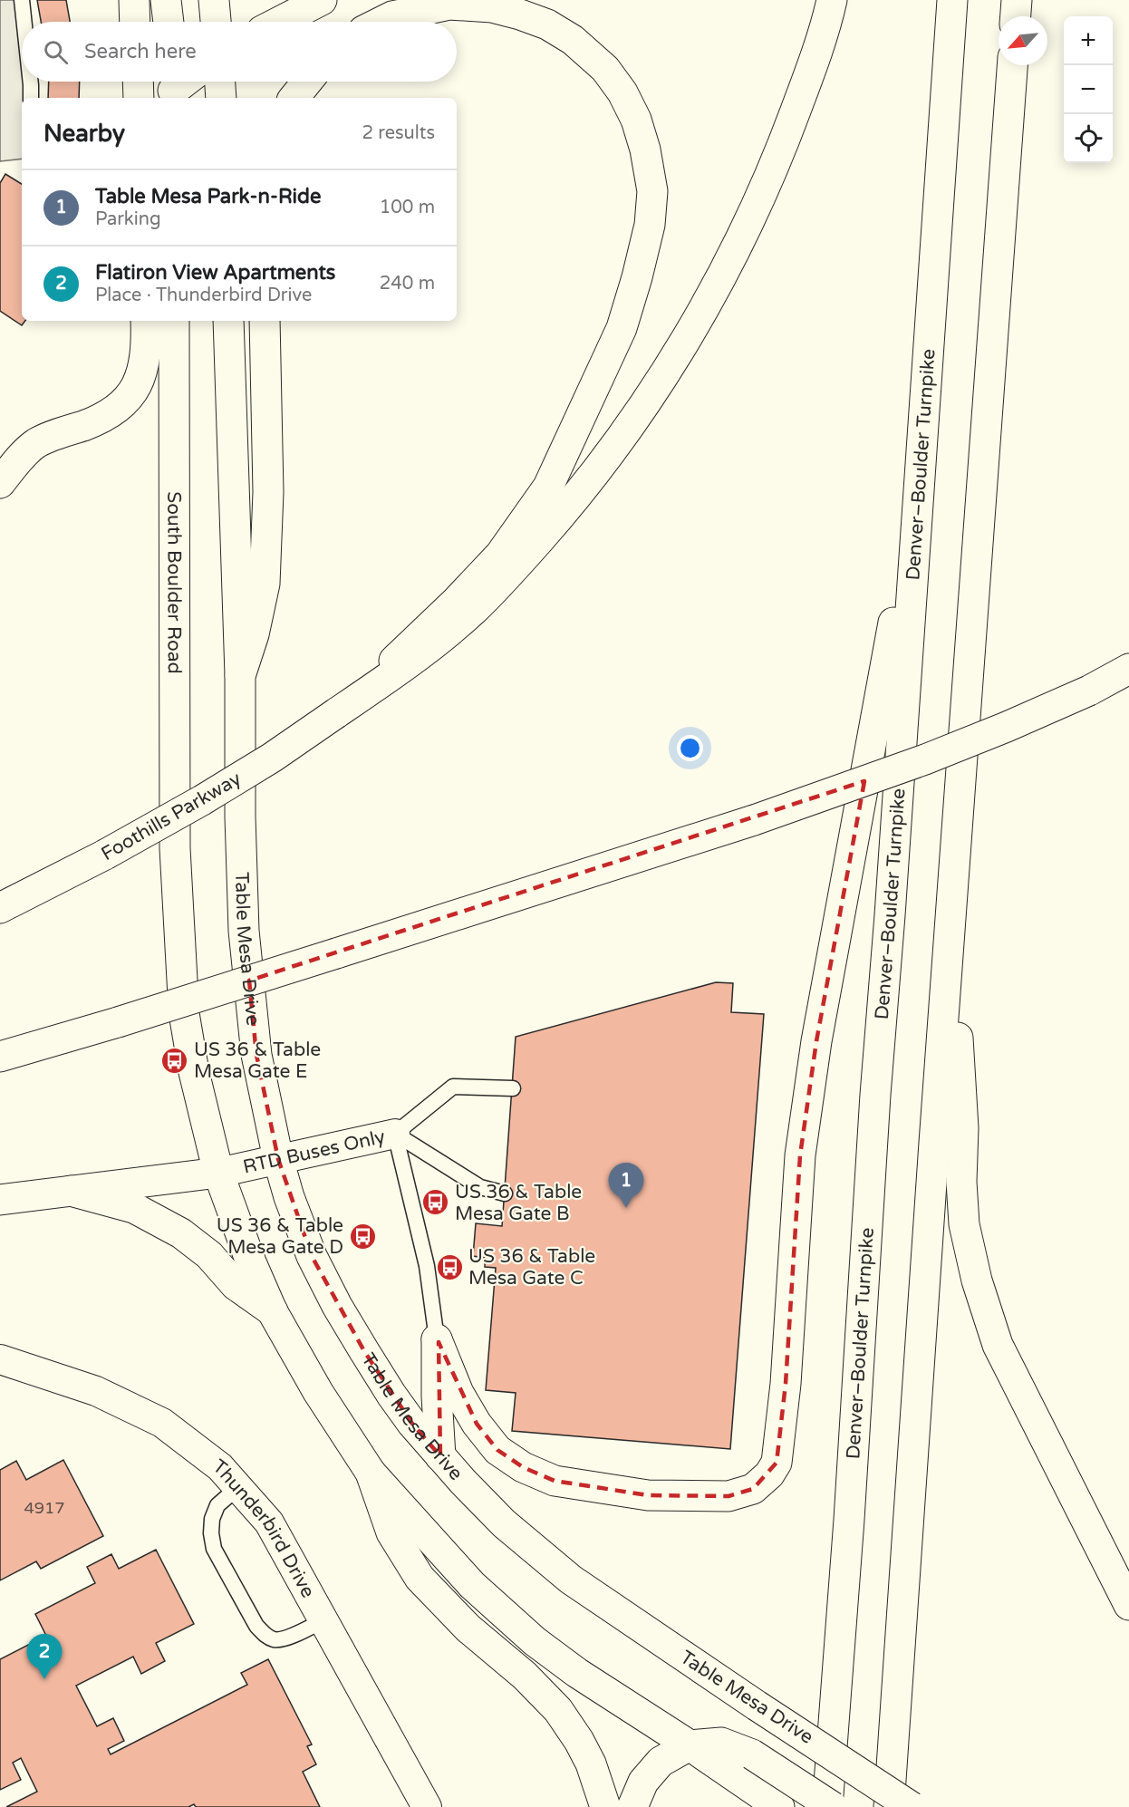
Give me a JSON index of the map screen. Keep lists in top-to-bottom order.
{
  "streets": {
    "main road": [
      "Denver–Boulder Turnpike",
      "South Boulder Road",
      "Foothills Parkway",
      "Table Mesa Drive"
    ],
    "street": ["RTD Buses Only", "Thunderbird Drive"]
  },
  "crossings": [
    ["South Boulder Road", "RTD Buses Only"],
    ["Table Mesa Drive", "RTD Buses Only"]
  ],
  "places": {
    "bus stop": [
      "US 36 & Table Mesa Gate E",
      "US 36 & Table Mesa Gate B",
      "US 36 & Table Mesa Gate D",
      "US 36 & Table Mesa Gate C"
    ]
  },
  "house_numbers": ["4917"],
  "north": "bottom left",
  "page": {
    "map_buttons": ["+", "−"],
    "search": "Search here",
    "heading": ["Nearby", "2 results"],
    "list": [
      {
        "mark": "1",
        "name": "Table Mesa Park-n-Ride",
        "note": "Parking",
        "value": "100 m"
      },
      {
        "mark": "2",
        "name": "Flatiron View Apartments",
        "note": "Place · Thunderbird Drive",
        "value": "240 m"
      }
    ],
    "pins": ["1", "2"]
  }
}
